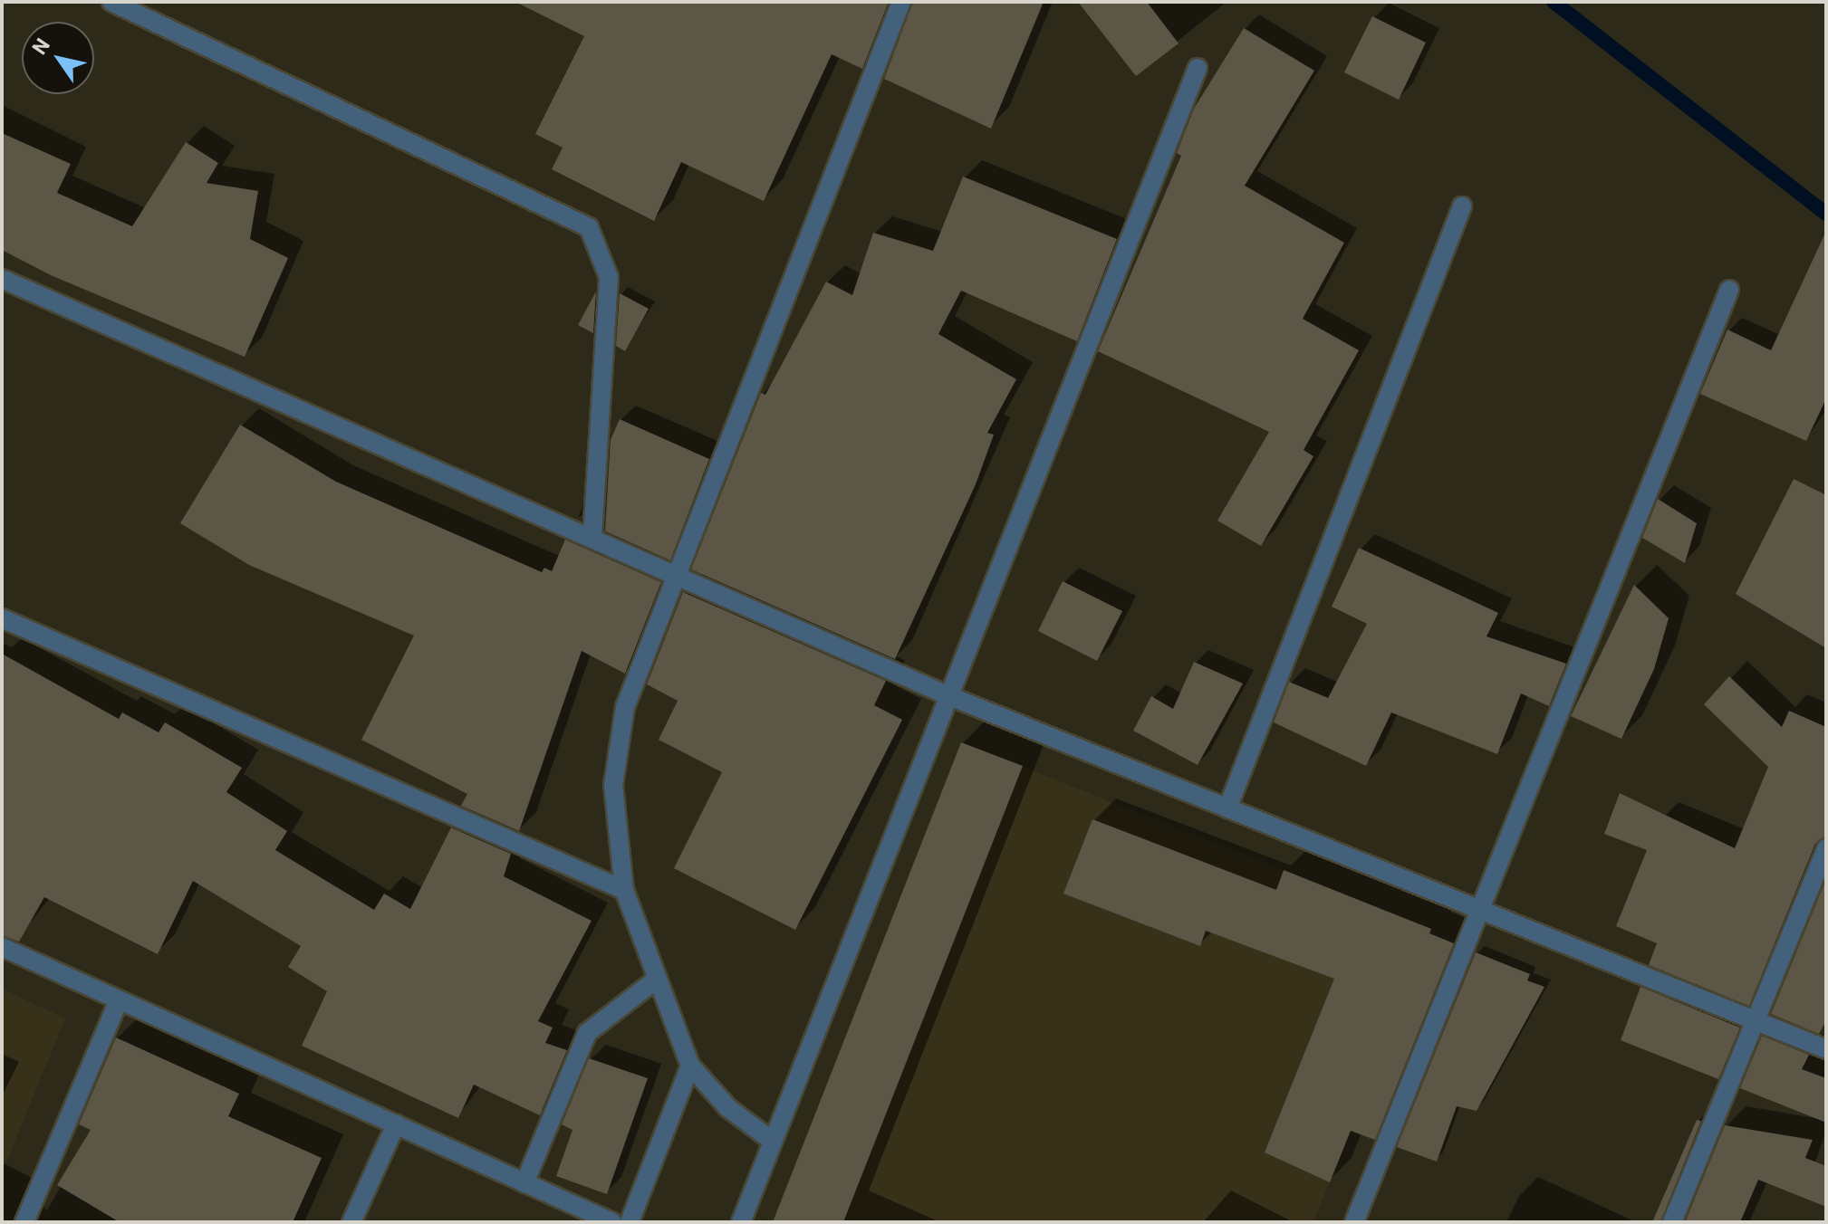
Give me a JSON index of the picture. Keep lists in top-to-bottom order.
{
  "north": "top left"
}
